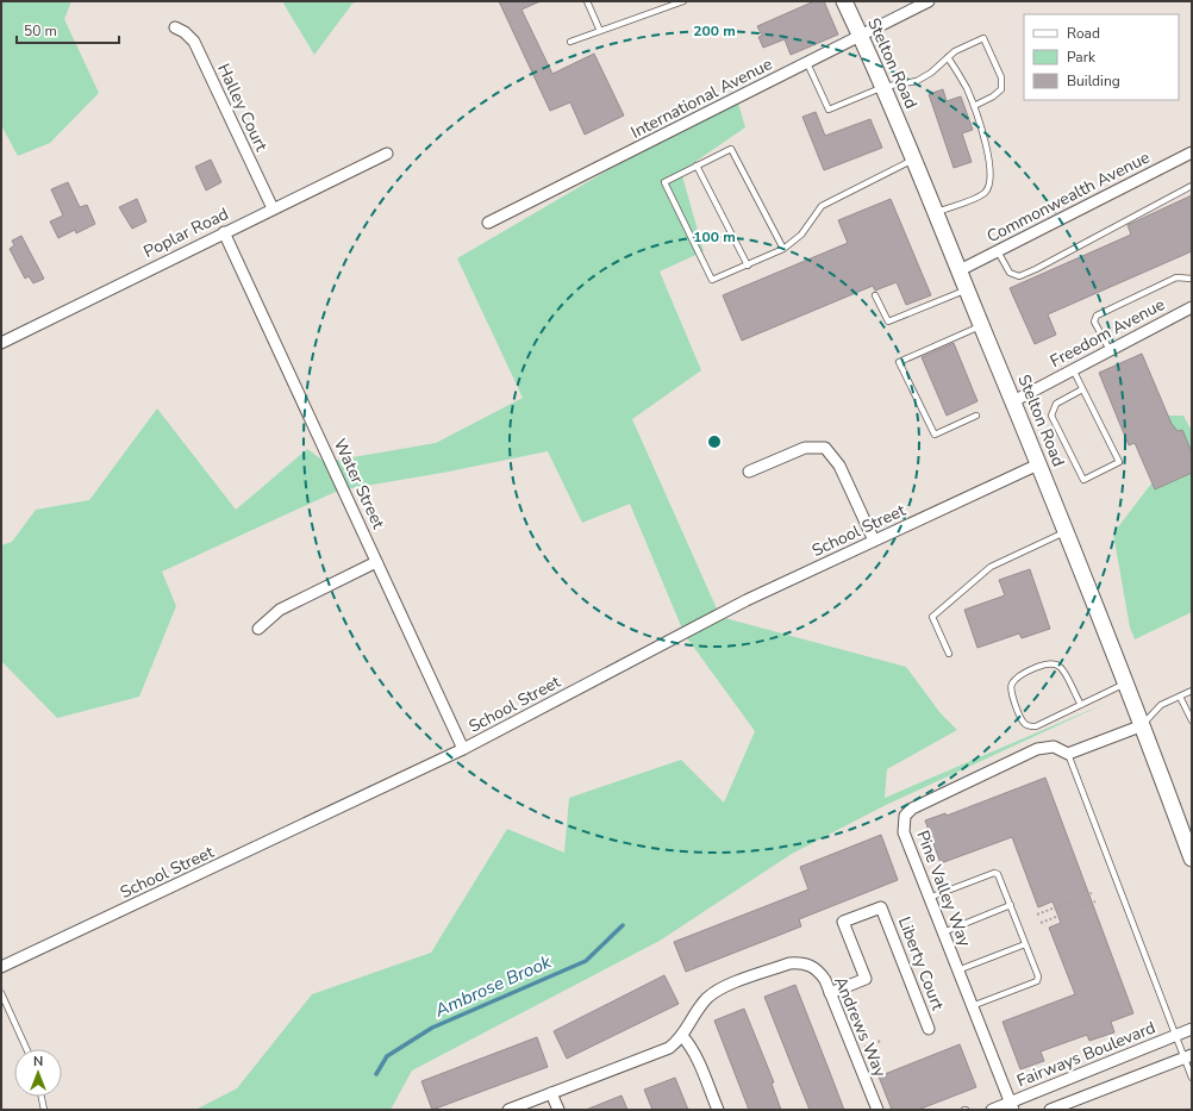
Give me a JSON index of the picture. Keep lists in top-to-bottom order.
{
  "streets": {
    "main road": ["Stelton Road"],
    "street": [
      "International Avenue",
      "Halley Court",
      "Commonwealth Avenue",
      "Poplar Road",
      "Freedom Avenue",
      "Water Street",
      "School Street",
      "Pine Valley Way",
      "Liberty Court",
      "Andrews Way",
      "Fairways Boulevard"
    ]
  },
  "crossings": [
    ["Stelton Road", "International Avenue"],
    ["Stelton Road", "Commonwealth Avenue"],
    ["Stelton Road", "Freedom Avenue"],
    ["Stelton Road", "School Street"],
    ["Halley Court", "Poplar Road"],
    ["Poplar Road", "Water Street"],
    ["Water Street", "School Street"],
    ["Pine Valley Way", "Fairways Boulevard"],
    ["Liberty Court", "Andrews Way"]
  ],
  "water": ["Ambrose Brook"],
  "legend": ["Road", "Park", "Building"],
  "scale_bar": "50 m",
  "north": "top",
  "rings": ["200 m", "100 m"]
}
